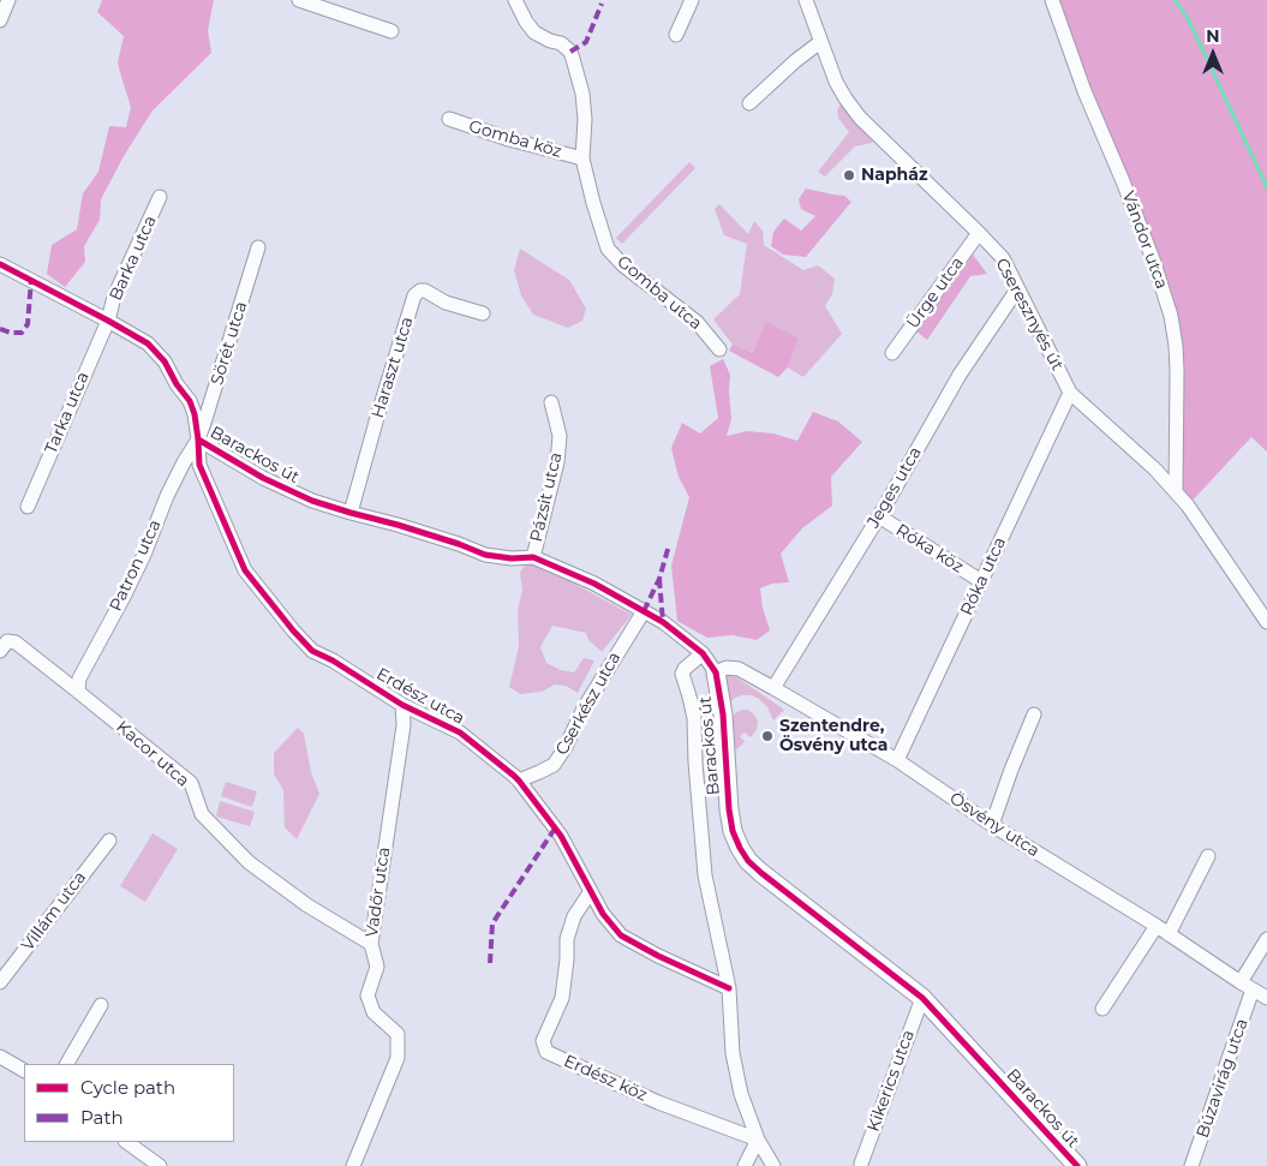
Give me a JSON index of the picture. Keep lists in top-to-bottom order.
{
  "streets": {
    "street": [
      "Gomba köz",
      "Vándor utca",
      "Barka utca",
      "Gomba utca",
      "Ürge utca",
      "Cseresznyés út",
      "Sörét utca",
      "Haraszt utca",
      "Tarka utca",
      "Barackos út",
      "Jeges utca",
      "Pázsit utca",
      "Róka köz",
      "Patron utca",
      "Róka utca",
      "Erdész utca",
      "Cserkész utca",
      "Kacor utca",
      "Ösvény utca",
      "Vadőr utca",
      "Villám utca",
      "Erdész köz",
      "Búzavirág utca",
      "Kikerics utca"
    ]
  },
  "crossings": [
    ["Gomba köz", "Gomba utca"],
    ["Vándor utca", "Cseresznyés út"],
    ["Barka utca", "Tarka utca"],
    ["Barka utca", "Barackos út"],
    ["Ürge utca", "Cseresznyés út"],
    ["Cseresznyés út", "Jeges utca"],
    ["Cseresznyés út", "Róka utca"],
    ["Sörét utca", "Barackos út"],
    ["Sörét utca", "Patron utca"],
    ["Sörét utca", "Erdész utca"],
    ["Haraszt utca", "Barackos út"],
    ["Tarka utca", "Barackos út"],
    ["Barackos út", "Pázsit utca"],
    ["Barackos út", "Patron utca"],
    ["Barackos út", "Erdész utca"],
    ["Barackos út", "Cserkész utca"],
    ["Barackos út", "Ösvény utca"],
    ["Barackos út", "Kikerics utca"],
    ["Jeges utca", "Róka köz"],
    ["Jeges utca", "Ösvény utca"],
    ["Róka köz", "Róka utca"],
    ["Patron utca", "Erdész utca"],
    ["Patron utca", "Kacor utca"],
    ["Róka utca", "Ösvény utca"],
    ["Erdész utca", "Cserkész utca"],
    ["Erdész utca", "Vadőr utca"],
    ["Erdész utca", "Erdész köz"],
    ["Kacor utca", "Vadőr utca"],
    ["Ösvény utca", "Búzavirág utca"]
  ],
  "places": ["Napház", "Szentendre, Ösvény utca"],
  "legend": ["Cycle path", "Path"],
  "north": "top"
}
